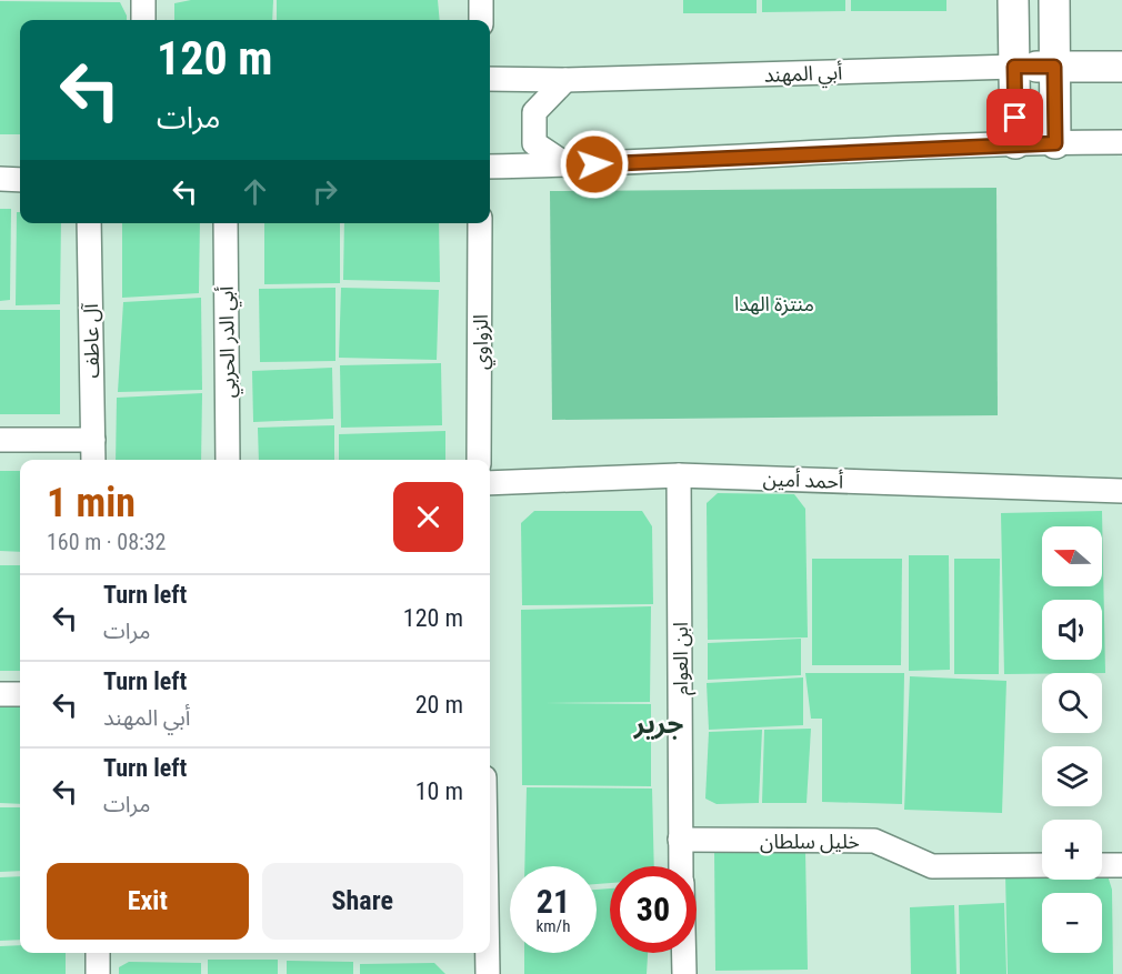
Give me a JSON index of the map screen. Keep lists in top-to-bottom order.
{
  "streets": {
    "street": [
      "أبي المهند",
      "آل عاطف",
      "أبي الدر الحربي",
      "الزواوي",
      "أحمد أمين",
      "ابن العوام",
      "خليل سلطان"
    ]
  },
  "crossings": [
    ["أحمد أمين", "ابن العوام"],
    ["ابن العوام", "خليل سلطان"]
  ],
  "districts": ["جرير"],
  "parks": ["منتزة الهدا"],
  "north": "left",
  "page": {
    "turn": ["120 m", "مرات"],
    "heading": ["1 min", "160 m · 08:32"],
    "map_buttons": ["+", "−"],
    "list": [
      {
        "name": "Turn left",
        "note": "مرات",
        "value": "120 m"
      },
      {
        "name": "Turn left",
        "note": "أبي المهند",
        "value": "20 m"
      },
      {
        "name": "Turn left",
        "note": "مرات",
        "value": "10 m"
      }
    ],
    "buttons": ["Exit", "Share"],
    "speed": "21 km/h",
    "limit": "30"
  }
}
